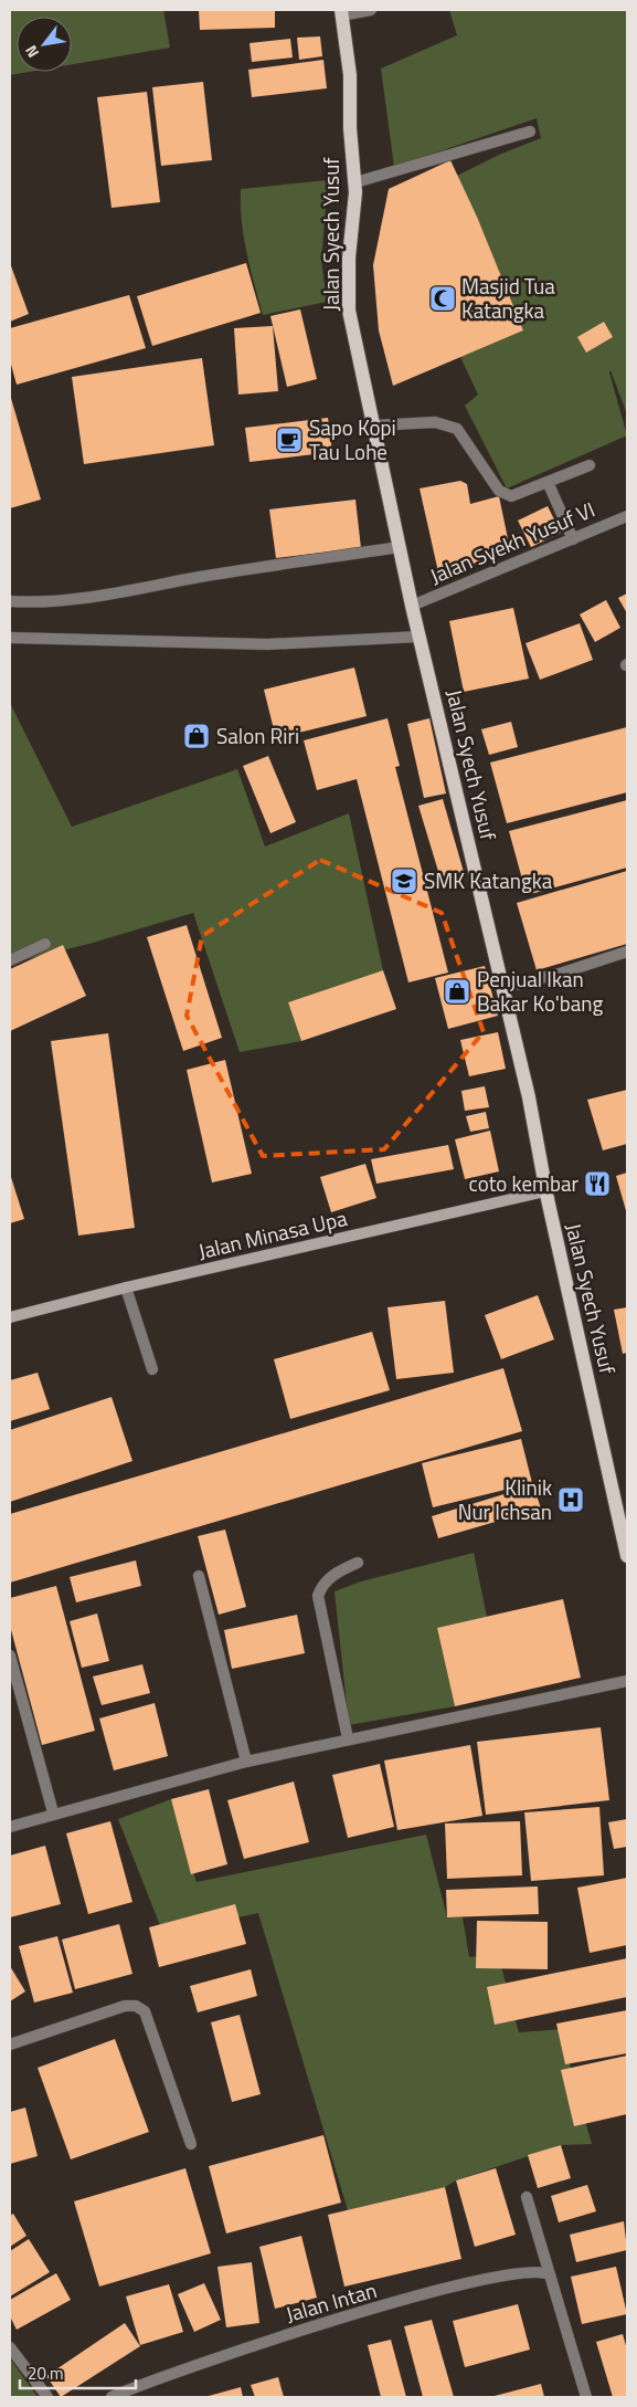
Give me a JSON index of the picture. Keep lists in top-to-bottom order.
{
  "streets": {
    "main road": ["Jalan Syech Yusuf"],
    "street": ["Jalan Syekh Yusuf VI", "Jalan Minasa Upa", "Jalan Intan"]
  },
  "crossings": [
    ["Jalan Syech Yusuf", "Jalan Syekh Yusuf VI"],
    ["Jalan Syech Yusuf", "Jalan Minasa Upa"]
  ],
  "places": {
    "mosque": ["Masjid Tua Katangka"],
    "cafe": ["Sapo Kopi Tau Lohe"],
    "shop": ["Salon Riri", "Penjual Ikan Bakar Ko'bang"],
    "school or university": ["SMK Katangka"],
    "restaurant": ["coto kembar"],
    "hospital": ["Klinik Nur Ichsan"]
  },
  "scale_bar": "20 m",
  "north": "bottom left"
}
